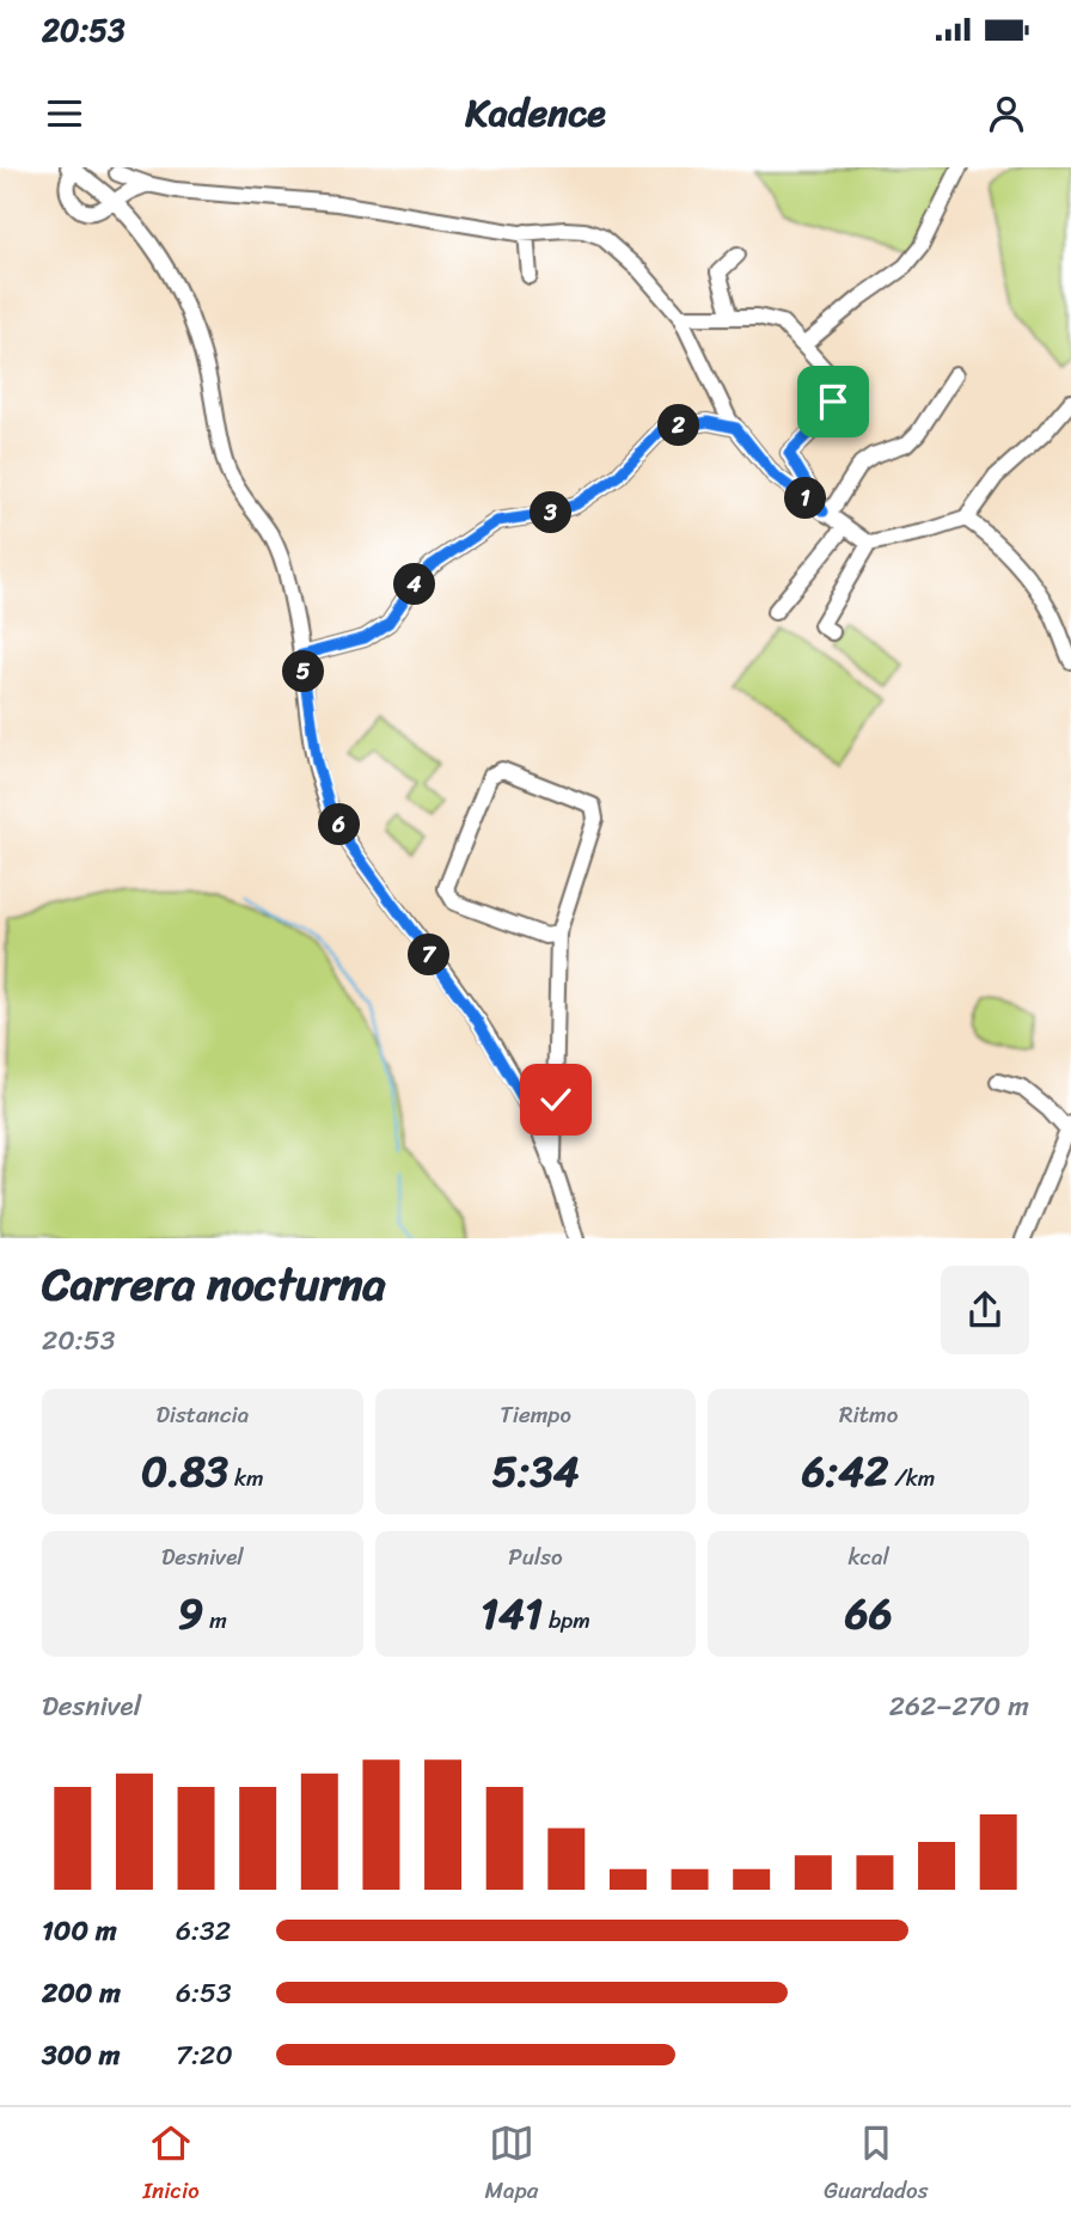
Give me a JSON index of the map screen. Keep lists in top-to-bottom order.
{
  "page": {
    "status": "20:53",
    "header": "Kadence",
    "pins": [
      "2",
      "1",
      "3",
      "4",
      "5",
      "6",
      "7"
    ],
    "heading": ["Carrera nocturna", "20:53"],
    "stats": [
      ["Distancia", "0.83 km"],
      ["Tiempo", "5:34"],
      ["Ritmo", "6:42 /km"],
      ["Desnivel", "9 m"],
      ["Pulso", "141 bpm"],
      ["kcal", "66"]
    ],
    "chart": ["Desnivel", "262–270 m"],
    "list": [
      {
        "name": "100 m",
        "note": "6:32"
      },
      {
        "name": "200 m",
        "note": "6:53"
      },
      {
        "name": "300 m",
        "note": "7:20"
      }
    ],
    "tabs": ["Inicio", "Mapa", "Guardados"]
  }
}
